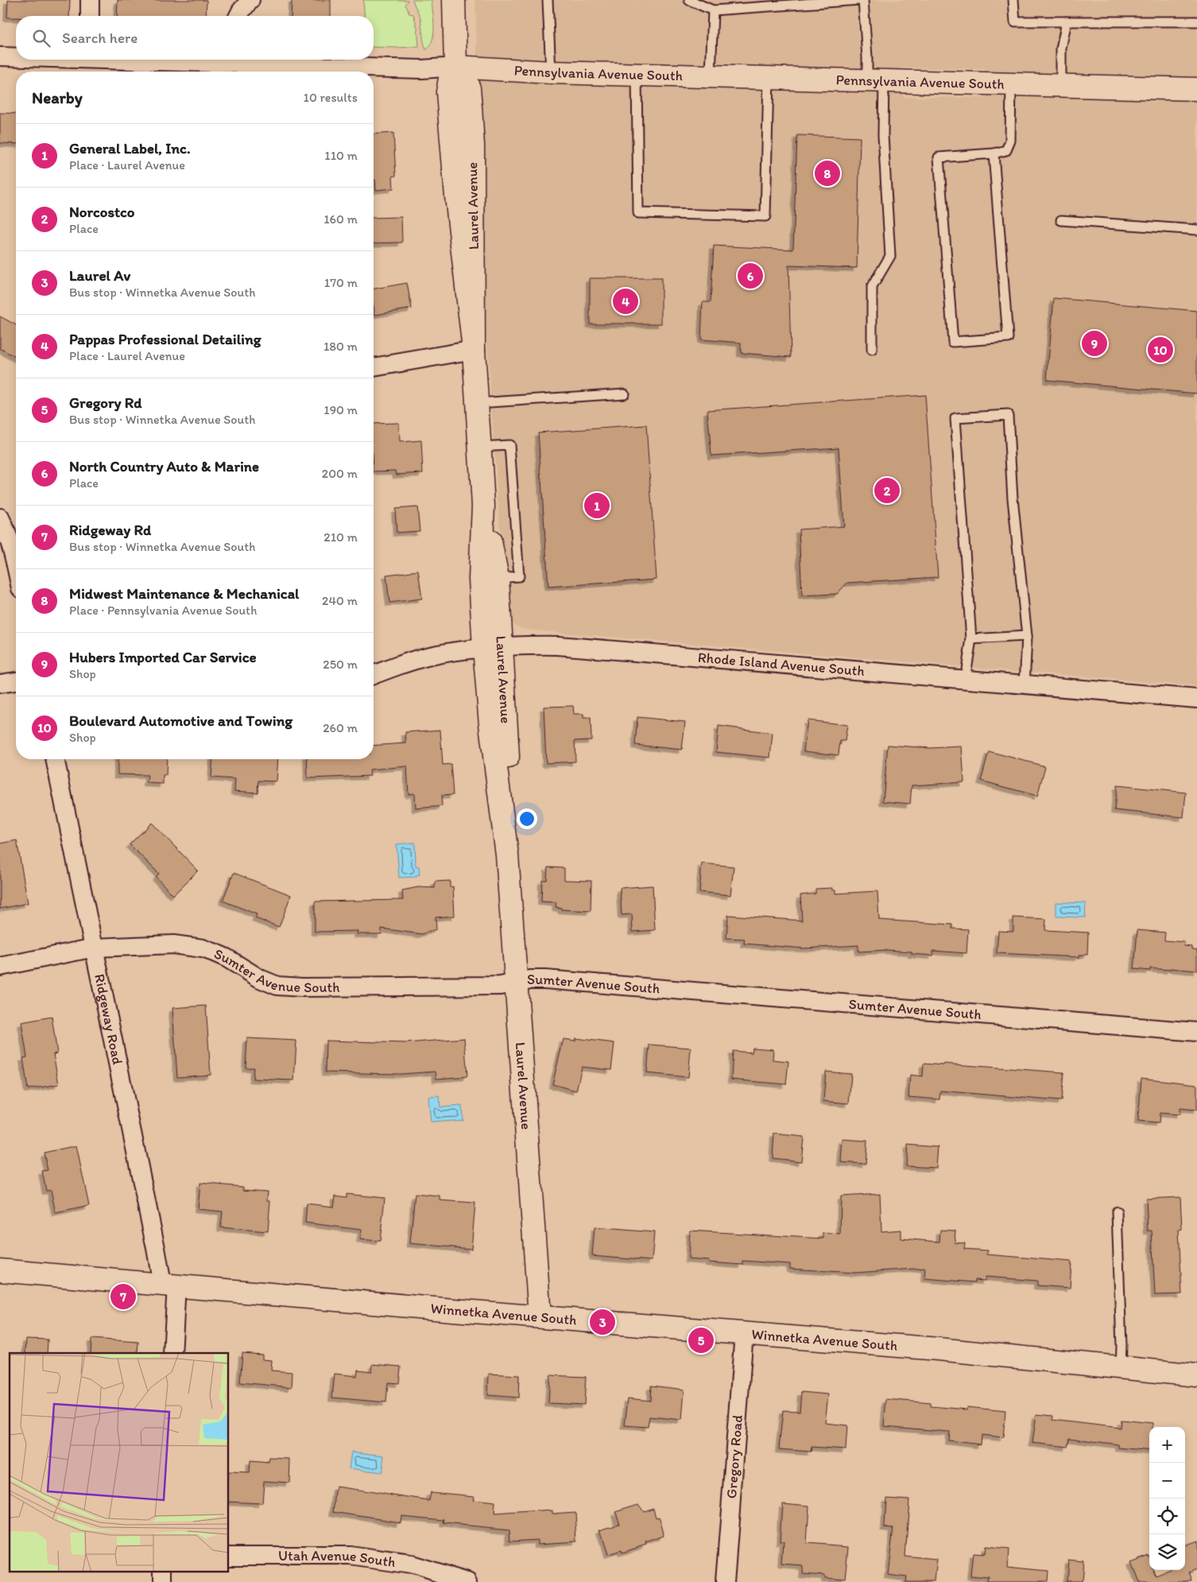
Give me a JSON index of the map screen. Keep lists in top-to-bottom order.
{
  "streets": {
    "street": [
      "Pennsylvania Avenue South",
      "Laurel Avenue",
      "Rhode Island Avenue South",
      "Sumter Avenue South",
      "Ridgeway Road",
      "Winnetka Avenue South",
      "Gregory Road",
      "Utah Avenue South"
    ]
  },
  "crossings": [
    ["Pennsylvania Avenue South", "Laurel Avenue"],
    ["Laurel Avenue", "Rhode Island Avenue South"],
    ["Laurel Avenue", "Sumter Avenue South"],
    ["Laurel Avenue", "Winnetka Avenue South"],
    ["Sumter Avenue South", "Ridgeway Road"],
    ["Ridgeway Road", "Winnetka Avenue South"],
    ["Winnetka Avenue South", "Gregory Road"]
  ],
  "page": {
    "search": "Search here",
    "heading": ["Nearby", "10 results"],
    "list": [
      {
        "mark": "1",
        "name": "General Label, Inc.",
        "note": "Place · Laurel Avenue",
        "value": "110 m"
      },
      {
        "mark": "2",
        "name": "Norcostco",
        "note": "Place",
        "value": "160 m"
      },
      {
        "mark": "3",
        "name": "Laurel Av",
        "note": "Bus stop · Winnetka Avenue South",
        "value": "170 m"
      },
      {
        "mark": "4",
        "name": "Pappas Professional Detailing",
        "note": "Place · Laurel Avenue",
        "value": "180 m"
      },
      {
        "mark": "5",
        "name": "Gregory Rd",
        "note": "Bus stop · Winnetka Avenue South",
        "value": "190 m"
      },
      {
        "mark": "6",
        "name": "North Country Auto & Marine",
        "note": "Place",
        "value": "200 m"
      },
      {
        "mark": "7",
        "name": "Ridgeway Rd",
        "note": "Bus stop · Winnetka Avenue South",
        "value": "210 m"
      },
      {
        "mark": "8",
        "name": "Midwest Maintenance & Mechanical",
        "note": "Place · Pennsylvania Avenue South",
        "value": "240 m"
      },
      {
        "mark": "9",
        "name": "Hubers Imported Car Service",
        "note": "Shop",
        "value": "250 m"
      },
      {
        "mark": "10",
        "name": "Boulevard Automotive and Towing",
        "note": "Shop",
        "value": "260 m"
      }
    ],
    "pins": [
      "8",
      "6",
      "4",
      "9",
      "10",
      "2",
      "1",
      "7",
      "3",
      "5"
    ],
    "map_buttons": ["+", "−"]
  }
}
